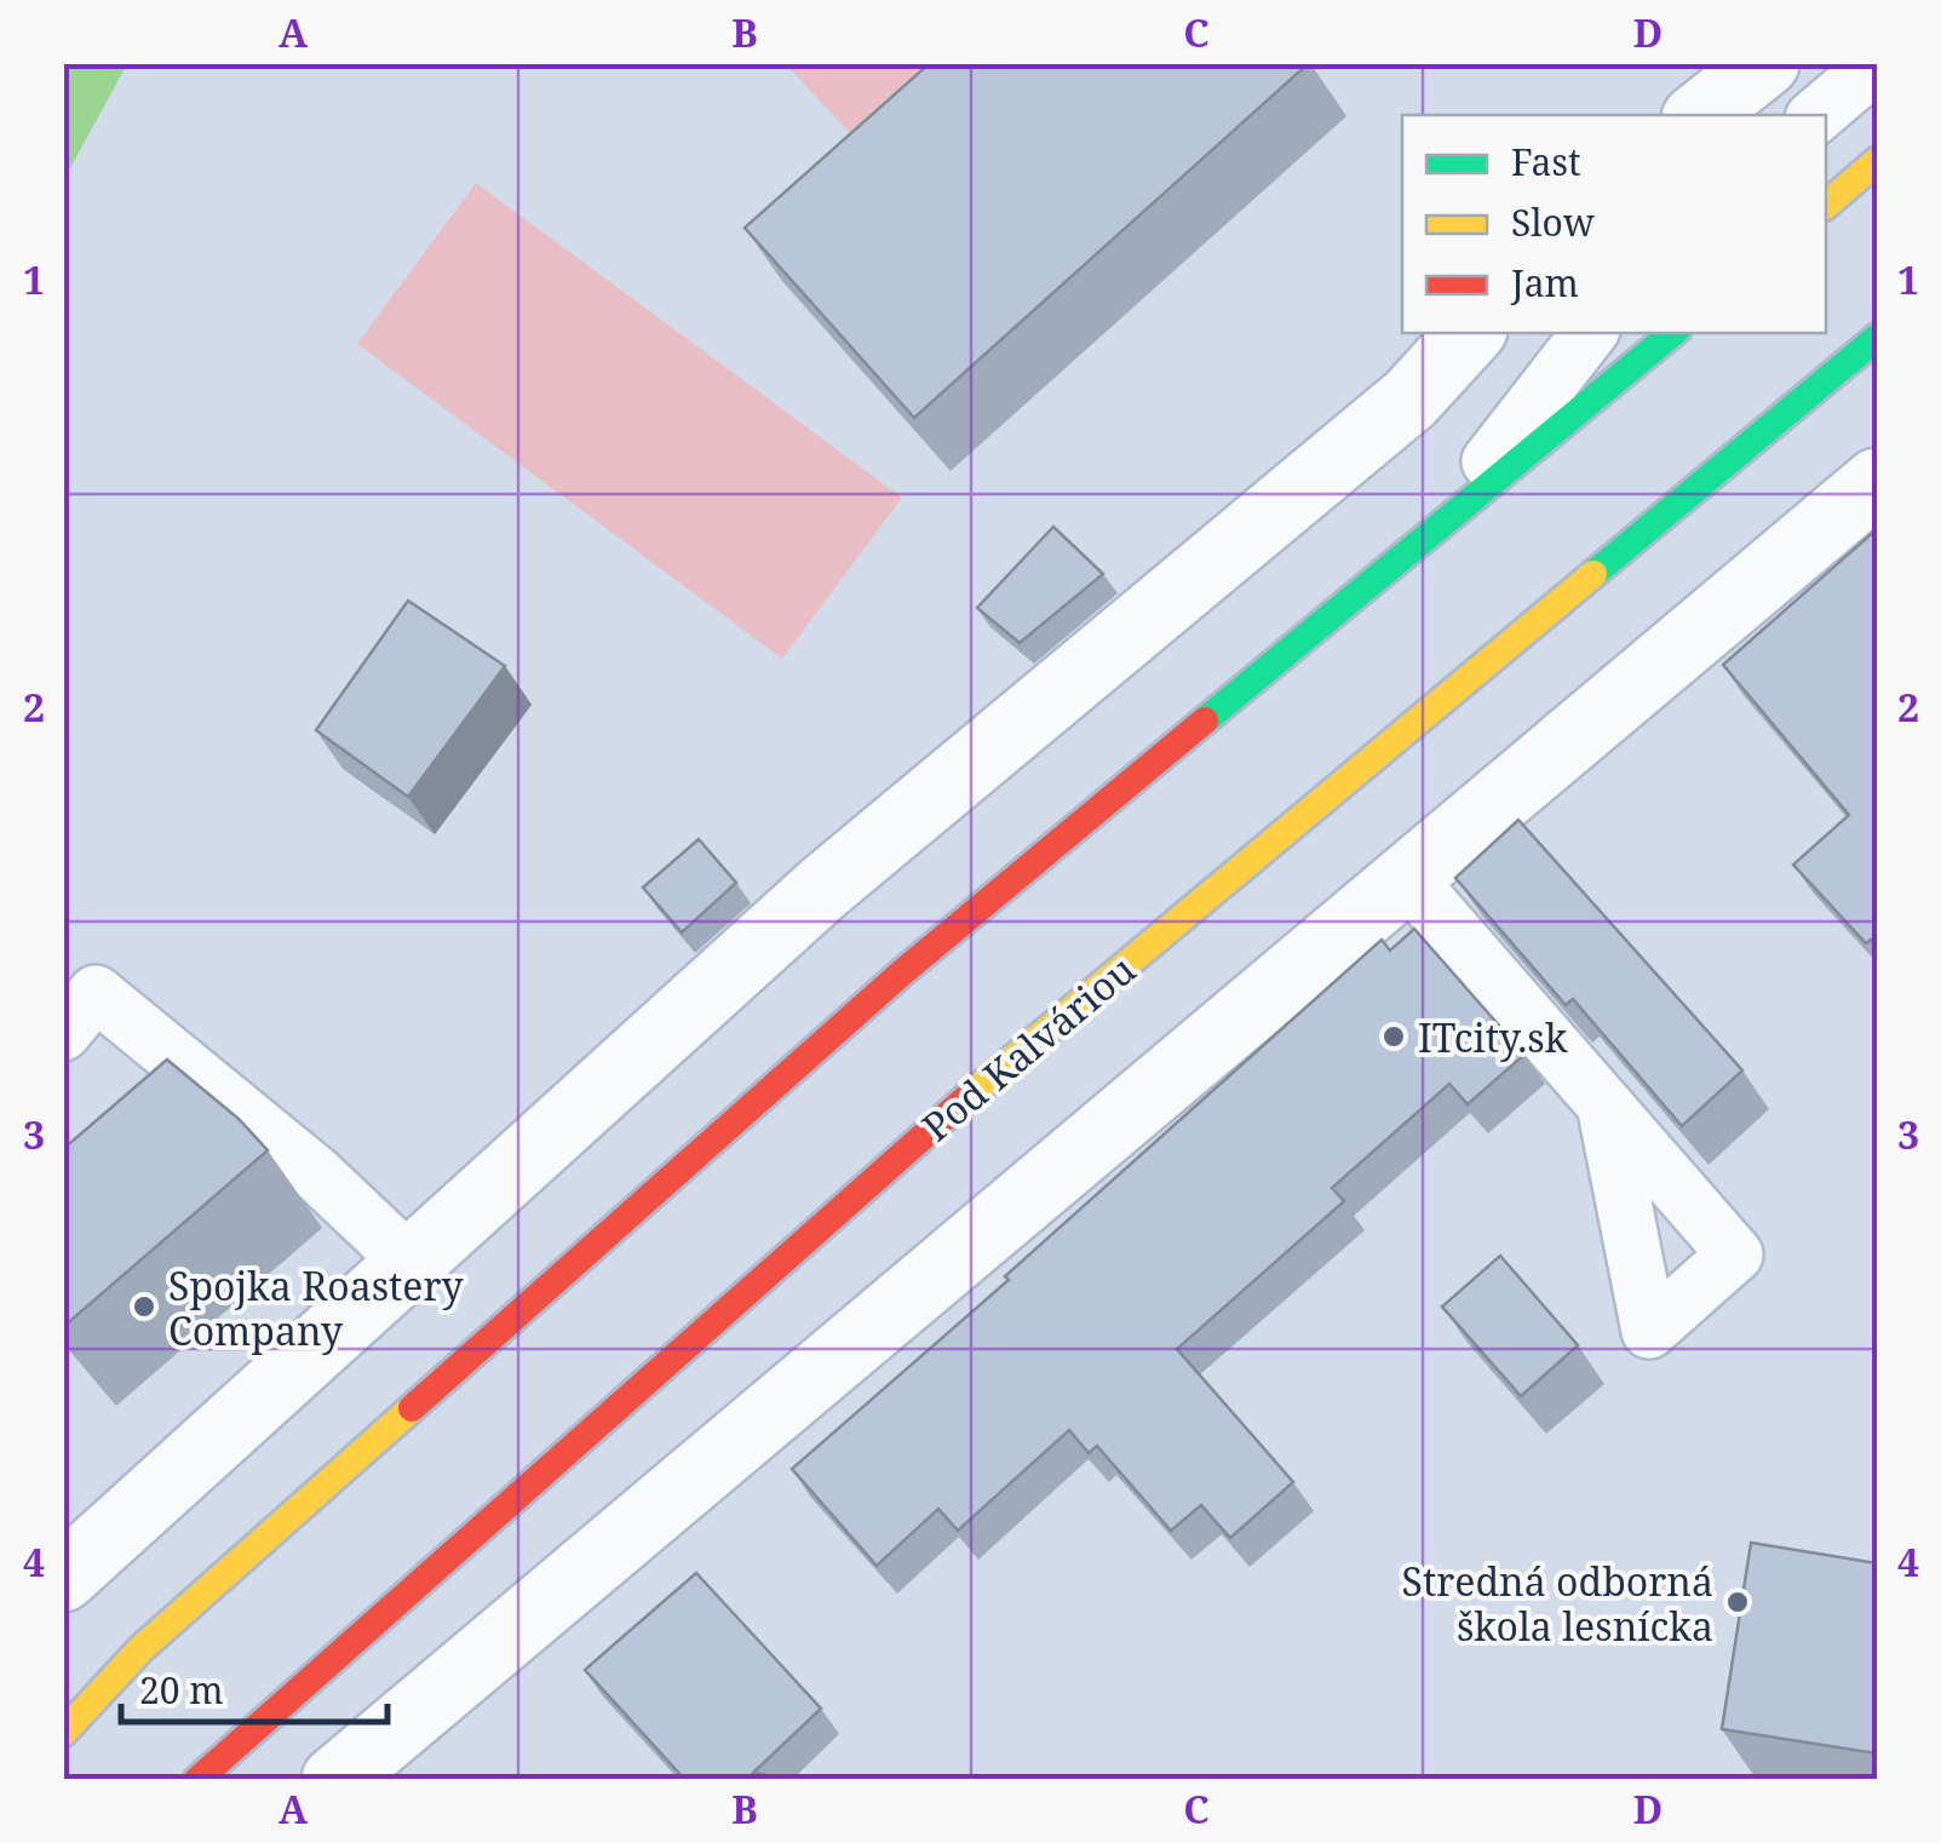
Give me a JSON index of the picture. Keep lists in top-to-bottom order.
{
  "streets": {
    "main road": ["Pod Kalváriou"]
  },
  "places": ["ITcity.sk", "Spojka Roastery Company", "Stredná odborná škola lesnícka"],
  "legend": ["Fast", "Slow", "Jam"],
  "scale_bar": "20 m",
  "grid": {
    "columns": [
      "A",
      "B",
      "C",
      "D"
    ],
    "rows": [
      "1",
      "2",
      "3",
      "4"
    ]
  }
}
